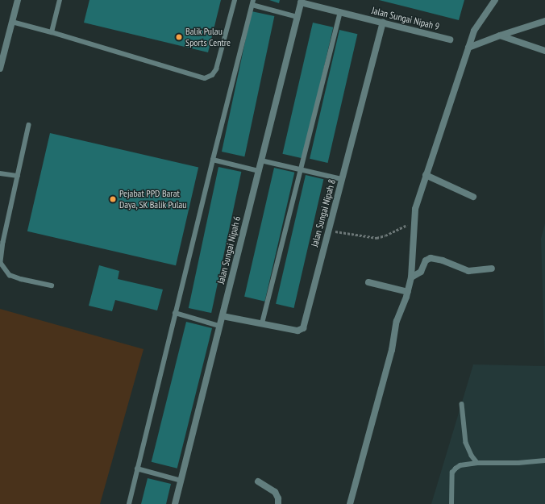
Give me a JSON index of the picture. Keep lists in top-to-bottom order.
{
  "streets": {
    "street": ["Jalan Sungai Nipah 9", "Jalan Sungai Nipah 8", "Jalan Sungai Nipah 6"]
  },
  "crossings": [
    ["Jalan Sungai Nipah 9", "Jalan Sungai Nipah 8"],
    ["Jalan Sungai Nipah 9", "Jalan Sungai Nipah 6"],
    ["Jalan Sungai Nipah 8", "Jalan Sungai Nipah 6"]
  ],
  "places": ["Balik Pulau Sports Centre", "Pejabat PPD Barat Daya, SK Balik Pulau"]
}
